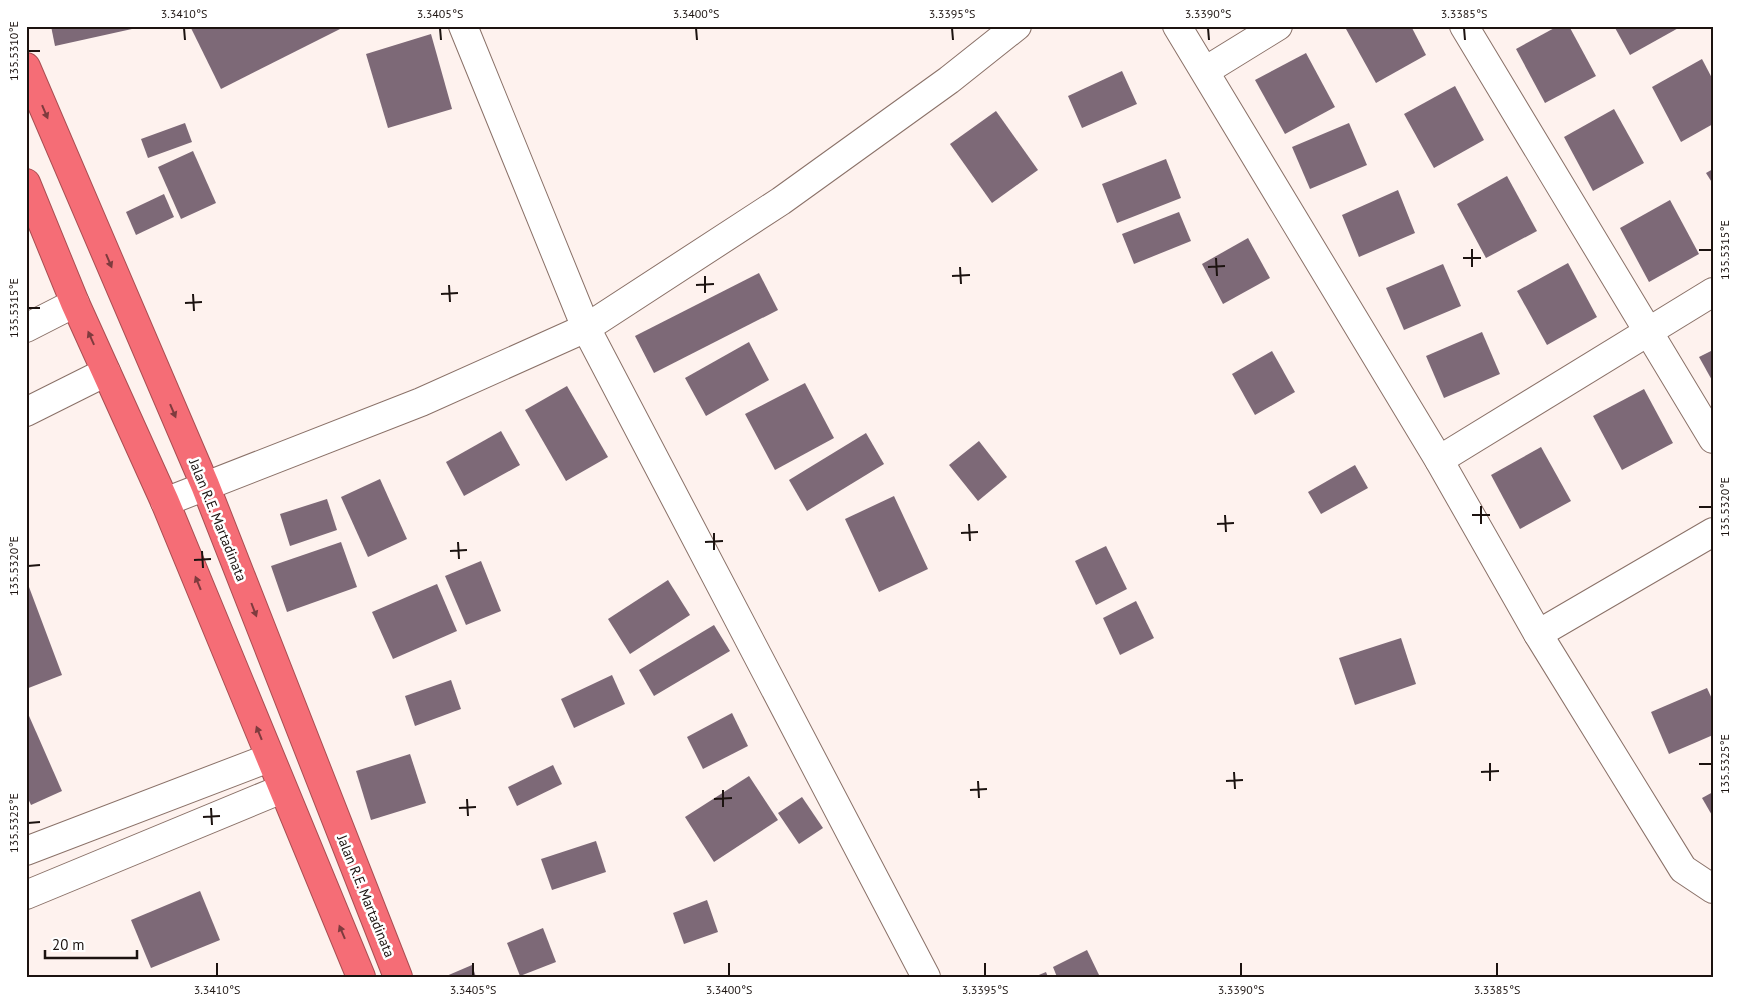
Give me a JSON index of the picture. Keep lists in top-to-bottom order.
{
  "streets": {
    "highway": ["Jalan R.E. Martadinata"]
  },
  "scale_bar": "20 m",
  "coordinates": [
    "3.3410°S",
    "3.3405°S",
    "3.3400°S",
    "3.3395°S",
    "3.3390°S",
    "3.3385°S",
    "135.5310°E",
    "135.5315°E",
    "135.5320°E",
    "135.5325°E"
  ]
}
